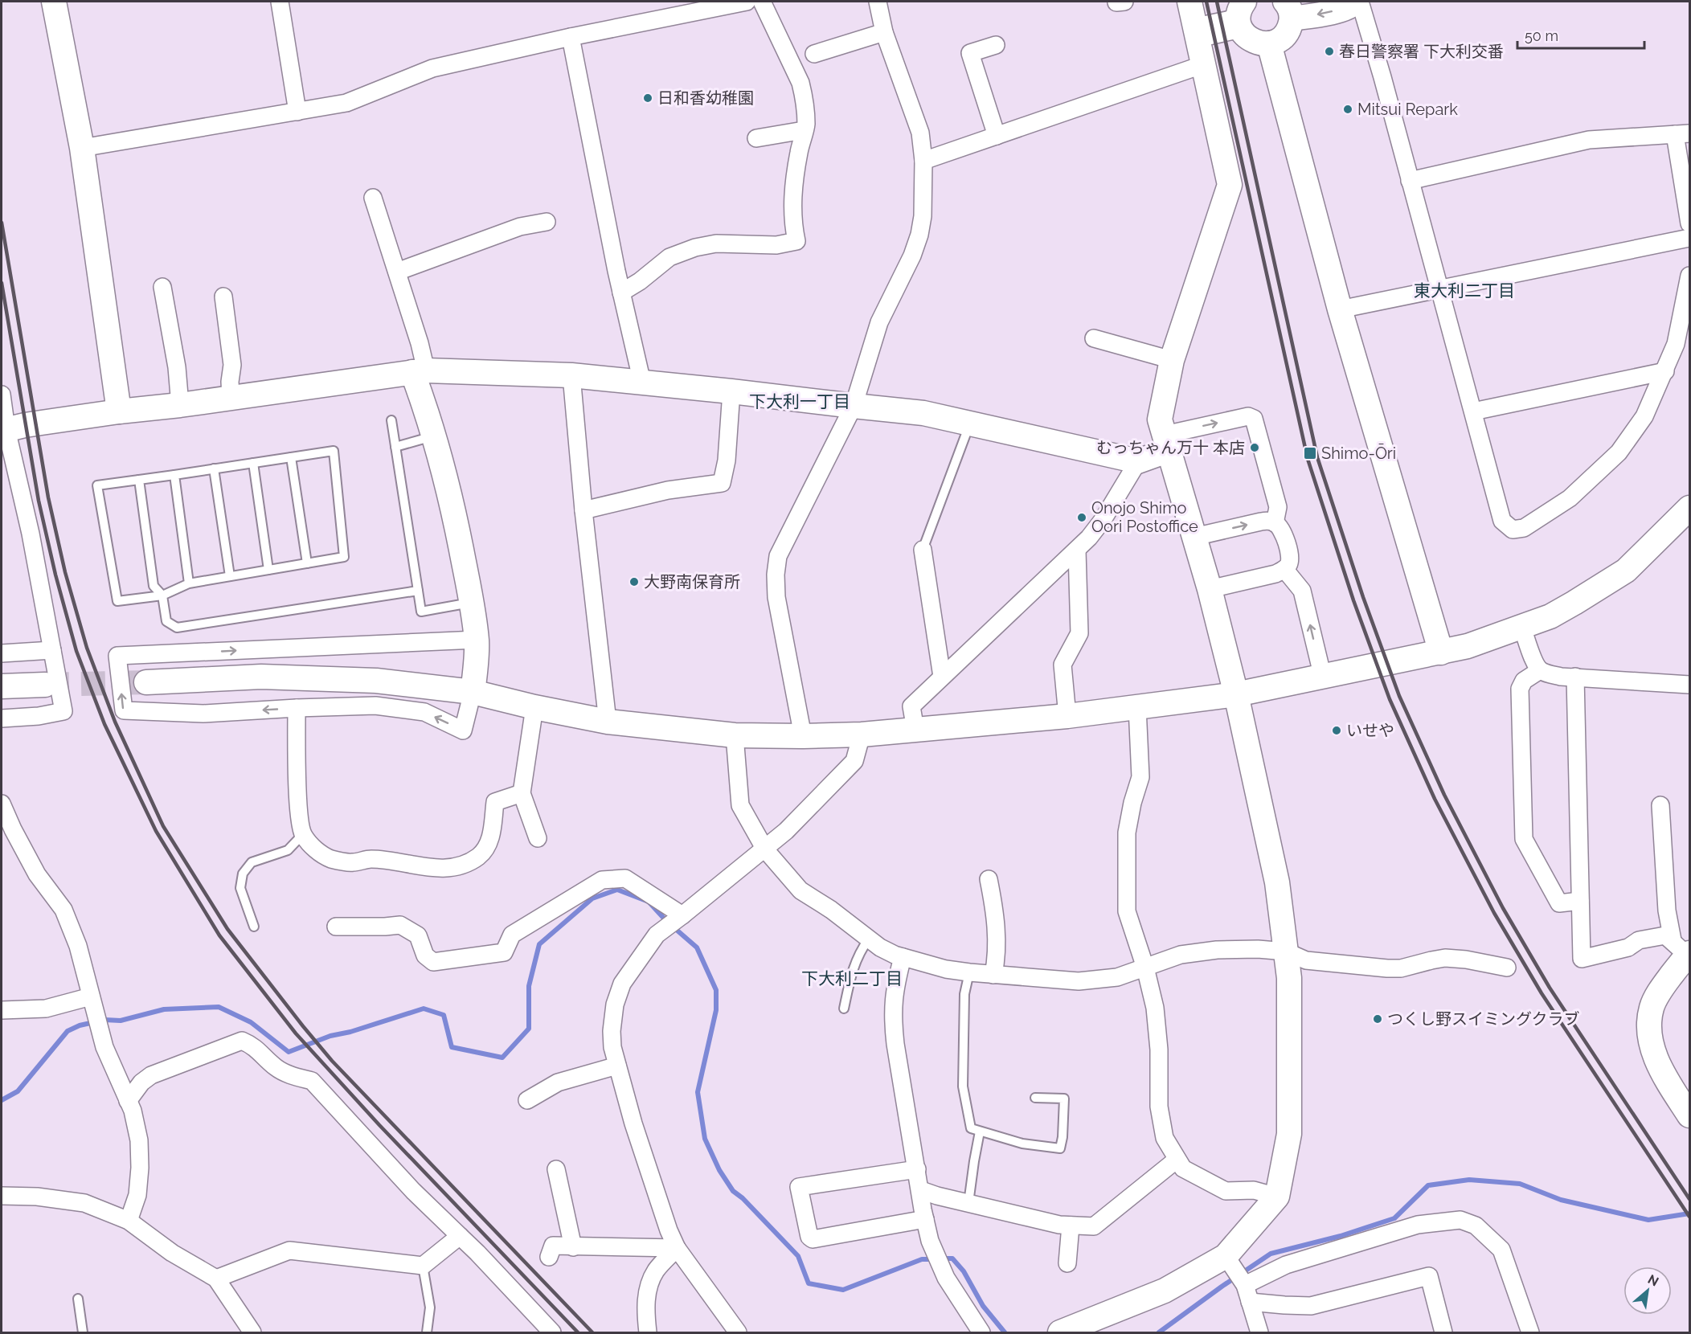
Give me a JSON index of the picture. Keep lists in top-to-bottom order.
{
  "districts": ["東大利二丁目", "下大利一丁目", "下大利二丁目"],
  "places": {
    "other": [
      "春日警察署 下大利交番",
      "日和香幼稚園",
      "Mitsui Repark",
      "むっちゃん万十 本店",
      "Onojo Shimo Oori Postoffice",
      "大野南保育所",
      "いせや",
      "つくし野スイミングクラブ"
    ],
    "transit": ["Shimo-Ōri"]
  },
  "scale_bar": "50 m",
  "north": "top right"
}
